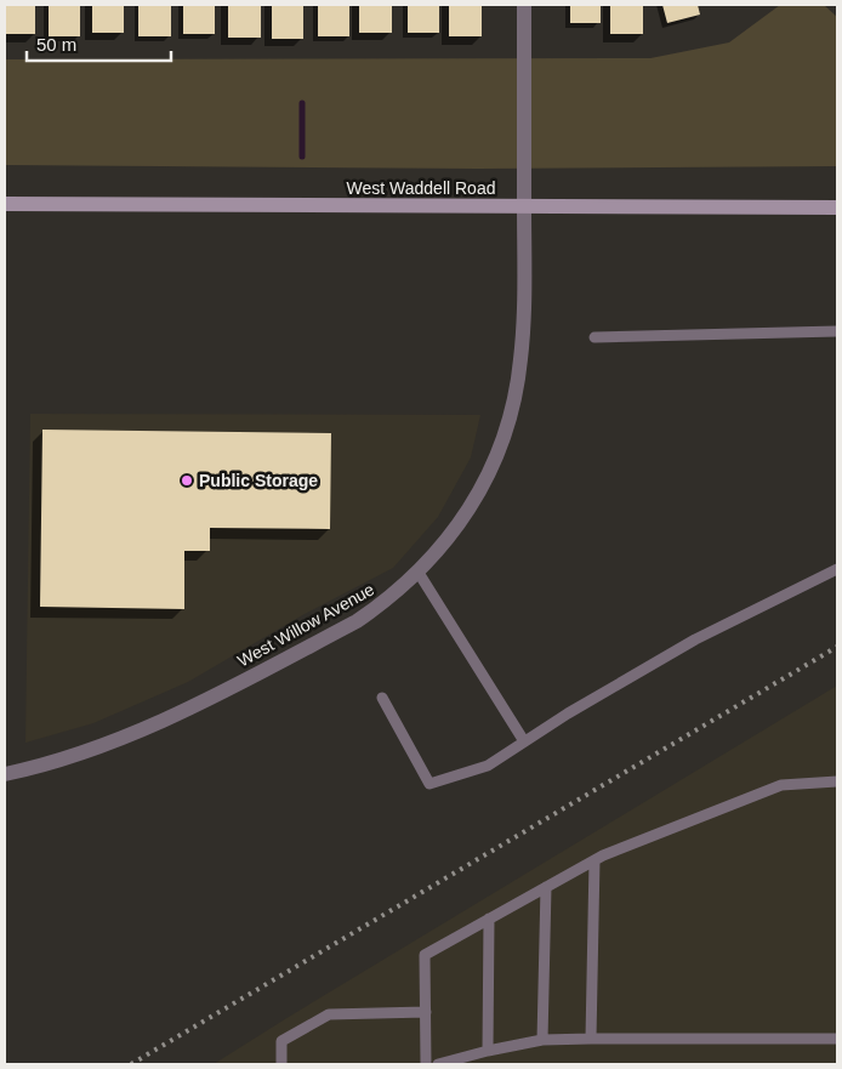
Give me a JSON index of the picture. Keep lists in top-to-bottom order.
{
  "streets": {
    "main road": ["West Waddell Road"],
    "street": ["West Willow Avenue"]
  },
  "crossings": [
    ["West Waddell Road", "West Willow Avenue"]
  ],
  "places": ["Public Storage"],
  "scale_bar": "50 m"
}
